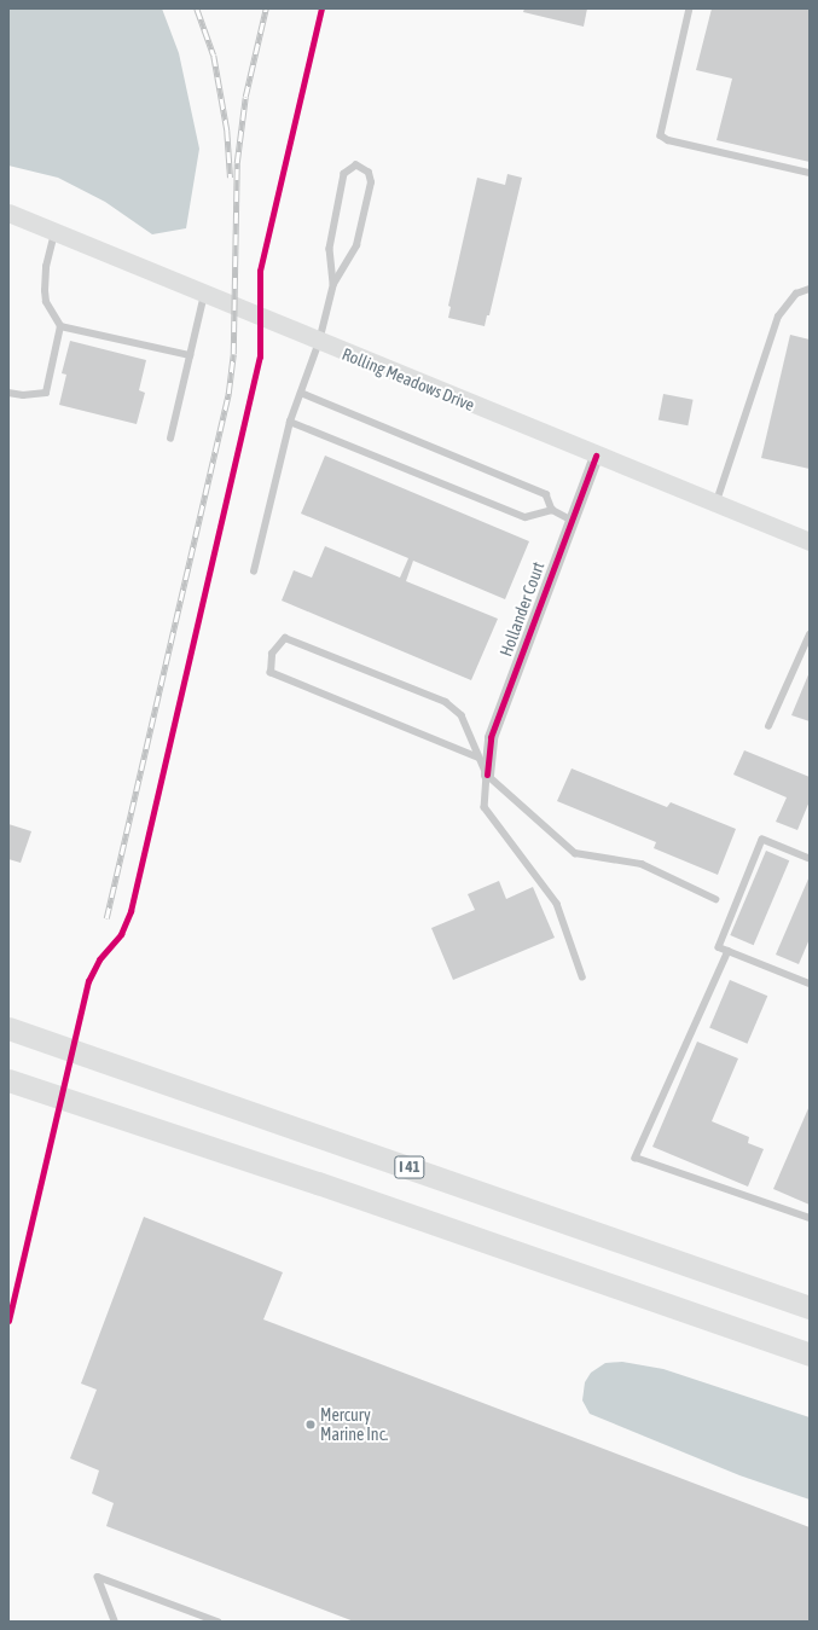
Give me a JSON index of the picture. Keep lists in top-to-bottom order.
{
  "streets": {
    "highway": ["I 41"],
    "main road": ["Rolling Meadows Drive"],
    "street": ["Hollander Court"]
  },
  "crossings": [
    ["Rolling Meadows Drive", "Hollander Court"]
  ],
  "places": ["Mercury Marine Inc."]
}
